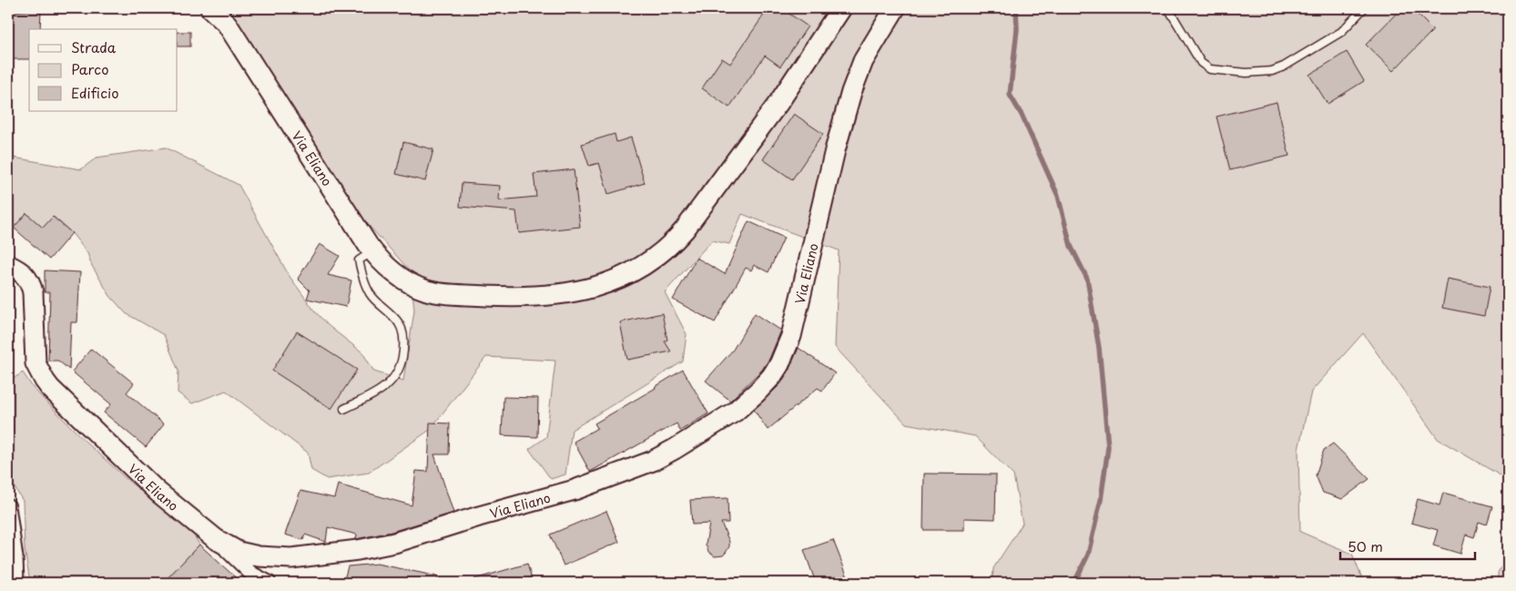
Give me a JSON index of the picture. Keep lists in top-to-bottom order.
{
  "streets": {
    "street": ["Via Eliano"]
  },
  "legend": ["Strada", "Parco", "Edificio"],
  "scale_bar": "50 m"
}
